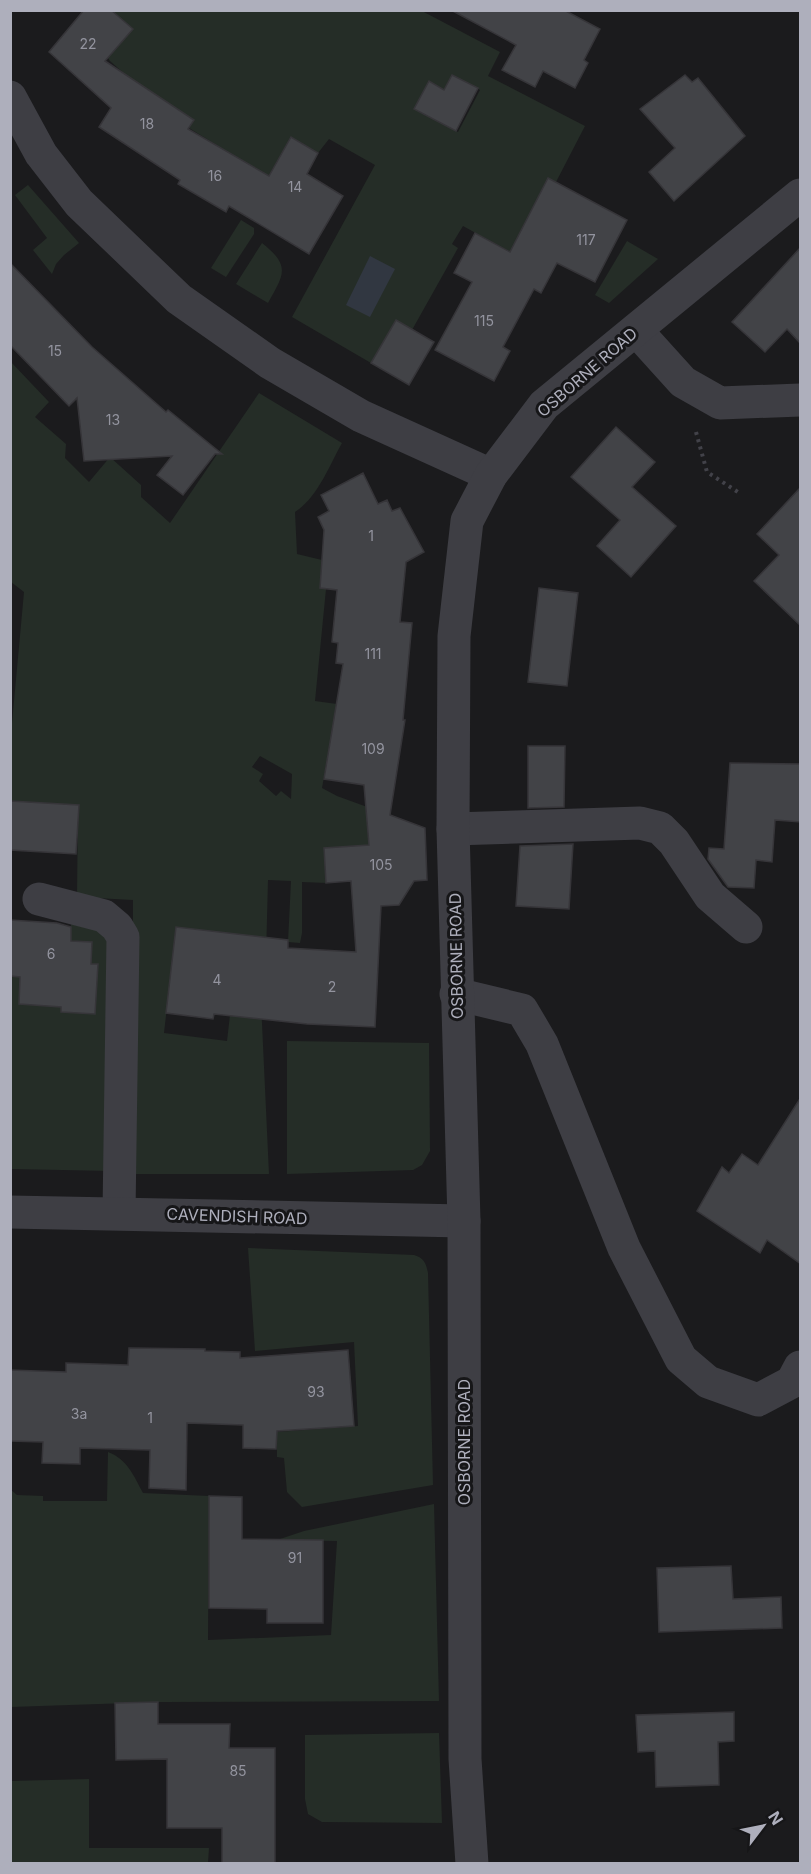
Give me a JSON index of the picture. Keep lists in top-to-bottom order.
{
  "streets": {
    "street": ["OSBORNE ROAD", "CAVENDISH ROAD"]
  },
  "crossings": [
    ["OSBORNE ROAD", "CAVENDISH ROAD"]
  ],
  "house_numbers": [
    "22",
    "18",
    "16",
    "14",
    "117",
    "115",
    "15",
    "13",
    "1",
    "111",
    "109",
    "105",
    "6",
    "4",
    "2",
    "93",
    "3a",
    "1",
    "91",
    "85"
  ],
  "north": "top right"
}
